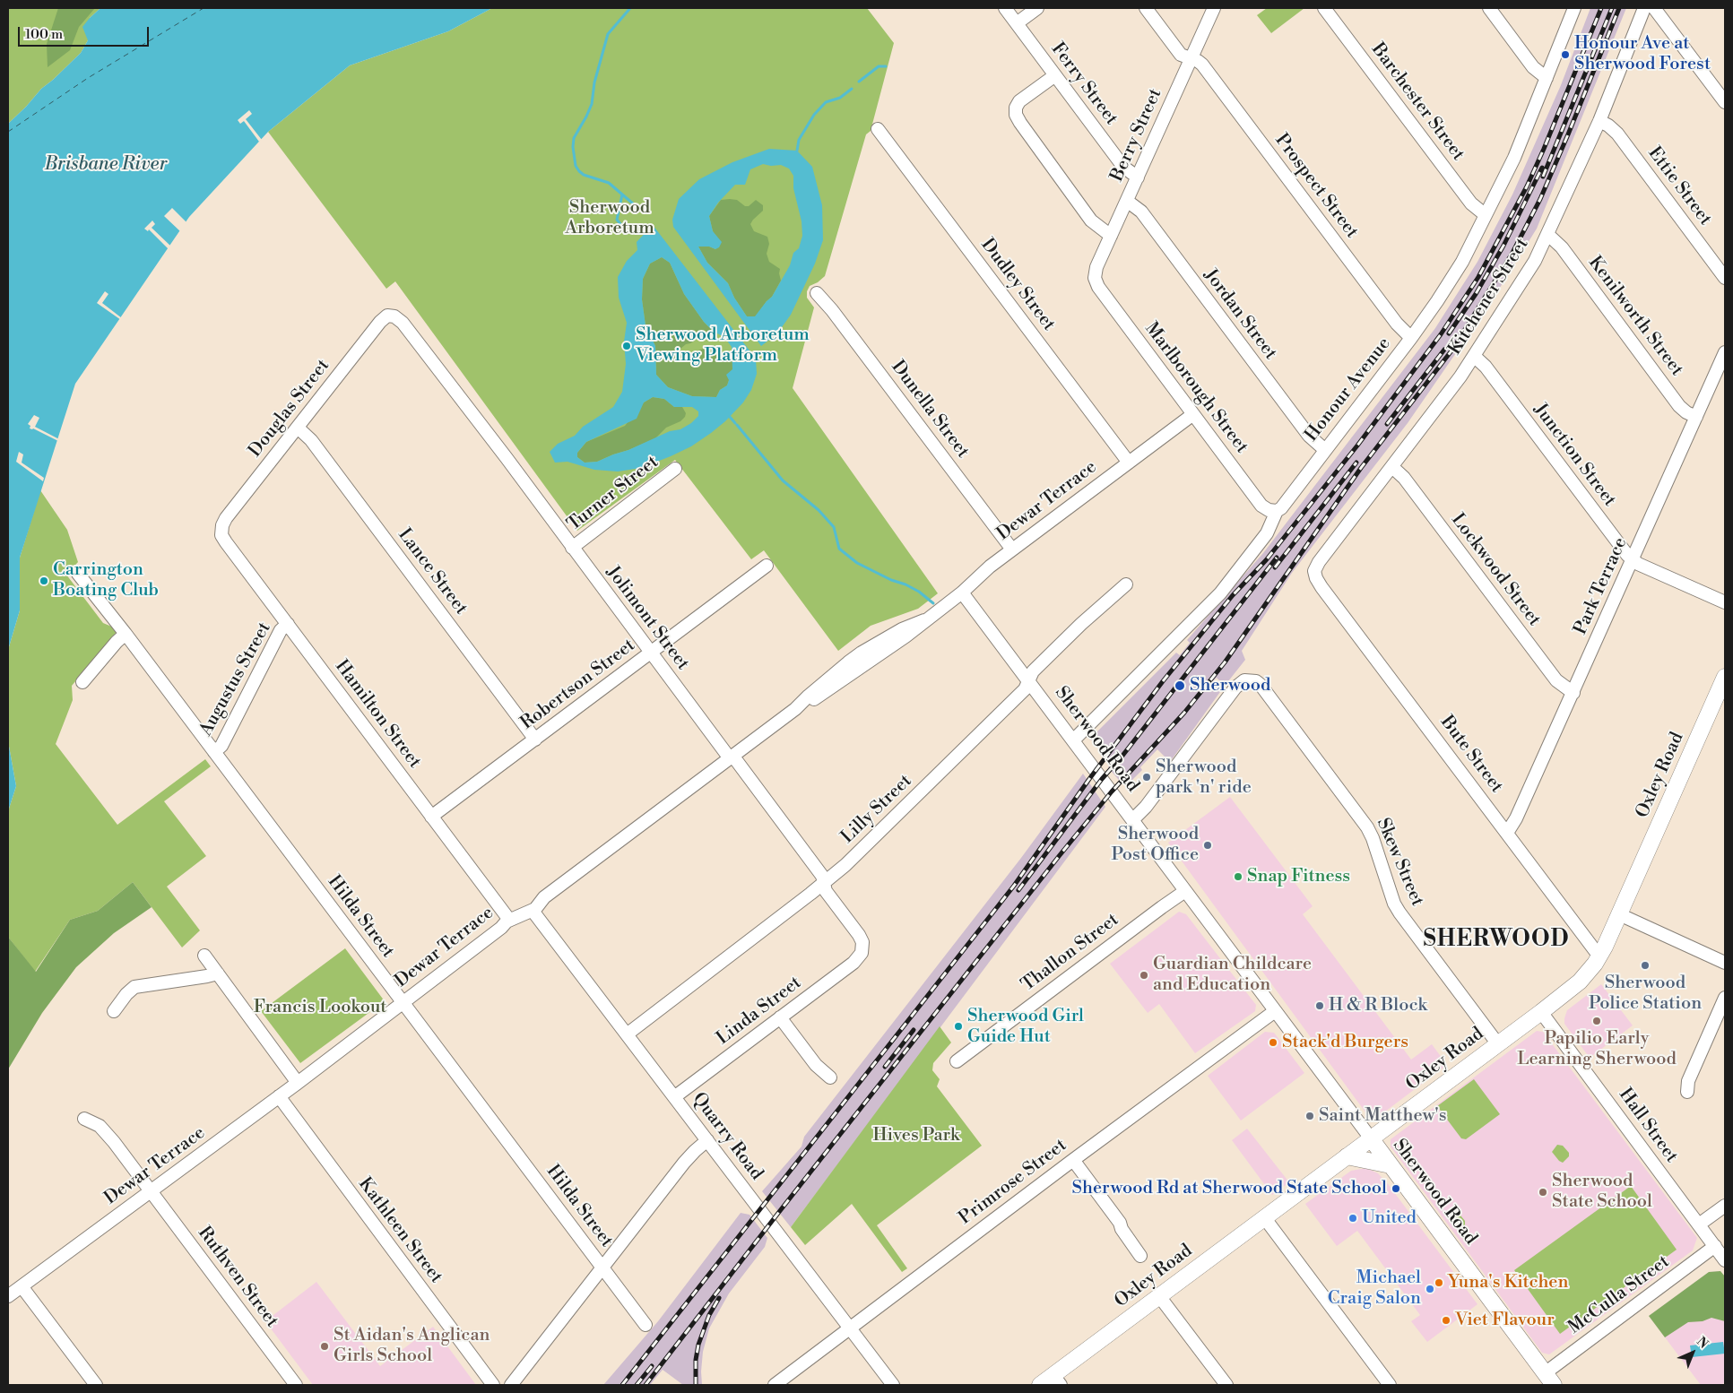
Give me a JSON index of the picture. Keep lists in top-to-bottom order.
{
  "streets": {
    "main road": ["Sherwood Road", "Oxley Road"],
    "street": [
      "Ferry Street",
      "Barchester Street",
      "Berry Street",
      "Prospect Street",
      "Ettie Street",
      "Dudley Street",
      "Kitchener Street",
      "Jordan Street",
      "Kenilworth Street",
      "Marlborough Street",
      "Honour Avenue",
      "Douglas Street",
      "Dunella Street",
      "Junction Street",
      "Turner Street",
      "Dewar Terrace",
      "Lockwood Street",
      "Lance Street",
      "Park Terrace",
      "Jolimont Street",
      "Augustus Street",
      "Robertson Street",
      "Hamilton Street",
      "Bute Street",
      "Lilly Street",
      "Skew Street",
      "Hilda Street",
      "Thallon Street",
      "Linda Street",
      "Hall Street",
      "Quarry Road",
      "Primrose Street",
      "Kathleen Street",
      "Ruthven Street",
      "McCulla Street"
    ]
  },
  "crossings": [
    ["Ferry Street", "Berry Street"],
    ["Barchester Street", "Honour Avenue"],
    ["Berry Street", "Prospect Street"],
    ["Berry Street", "Jordan Street"],
    ["Berry Street", "Marlborough Street"],
    ["Prospect Street", "Honour Avenue"],
    ["Ettie Street", "Kitchener Street"],
    ["Dudley Street", "Dewar Terrace"],
    ["Kitchener Street", "Kenilworth Street"],
    ["Kitchener Street", "Junction Street"],
    ["Kitchener Street", "Lockwood Street"],
    ["Kitchener Street", "Bute Street"],
    ["Jordan Street", "Honour Avenue"],
    ["Kenilworth Street", "Park Terrace"],
    ["Marlborough Street", "Honour Avenue"],
    ["Marlborough Street", "Dewar Terrace"],
    ["Honour Avenue", "Sherwood Road"],
    ["Douglas Street", "Lance Street"],
    ["Douglas Street", "Jolimont Street"],
    ["Douglas Street", "Hamilton Street"],
    ["Dunella Street", "Dewar Terrace"],
    ["Junction Street", "Park Terrace"],
    ["Turner Street", "Jolimont Street"],
    ["Dewar Terrace", "Jolimont Street"],
    ["Dewar Terrace", "Hamilton Street"],
    ["Dewar Terrace", "Sherwood Road"],
    ["Dewar Terrace", "Hilda Street"],
    ["Dewar Terrace", "Quarry Road"],
    ["Dewar Terrace", "Kathleen Street"],
    ["Dewar Terrace", "Ruthven Street"],
    ["Lockwood Street", "Park Terrace"],
    ["Lance Street", "Robertson Street"],
    ["Park Terrace", "Bute Street"],
    ["Jolimont Street", "Robertson Street"],
    ["Jolimont Street", "Lilly Street"],
    ["Jolimont Street", "Linda Street"],
    ["Augustus Street", "Hamilton Street"],
    ["Augustus Street", "Hilda Street"],
    ["Robertson Street", "Hamilton Street"],
    ["Sherwood Road", "Oxley Road"],
    ["Sherwood Road", "Lilly Street"],
    ["Sherwood Road", "Skew Street"],
    ["Sherwood Road", "Thallon Street"],
    ["Sherwood Road", "Primrose Street"],
    ["Sherwood Road", "McCulla Street"],
    ["Bute Street", "Oxley Road"],
    ["Oxley Road", "Skew Street"],
    ["Oxley Road", "Hall Street"],
    ["Lilly Street", "Quarry Road"],
    ["Linda Street", "Quarry Road"],
    ["Hall Street", "McCulla Street"],
    ["Quarry Road", "Primrose Street"]
  ],
  "districts": ["SHERWOOD"],
  "water": ["Brisbane River"],
  "parks": ["Sherwood Arboretum", "Francis Lookout", "Hives Park"],
  "places": [
    "Honour Ave at Sherwood Forest",
    "Sherwood Arboretum Viewing Platform",
    "Carrington Boating Club",
    "Sherwood",
    "Sherwood park 'n' ride",
    "Sherwood Post Office",
    "Snap Fitness",
    "Sherwood Police Station",
    "Guardian Childcare and Education",
    "H & R Block",
    "Papilio Early Learning Sherwood",
    "Sherwood Girl Guide Hut",
    "Stack'd Burgers",
    "Saint Matthew's",
    "Sherwood Rd at Sherwood State School",
    "Sherwood State School",
    "United",
    "Yuna's Kitchen",
    "Michael Craig Salon",
    "Viet Flavour",
    "St Aidan's Anglican Girls School"
  ],
  "scale_bar": "100 m",
  "north": "top right"
}
